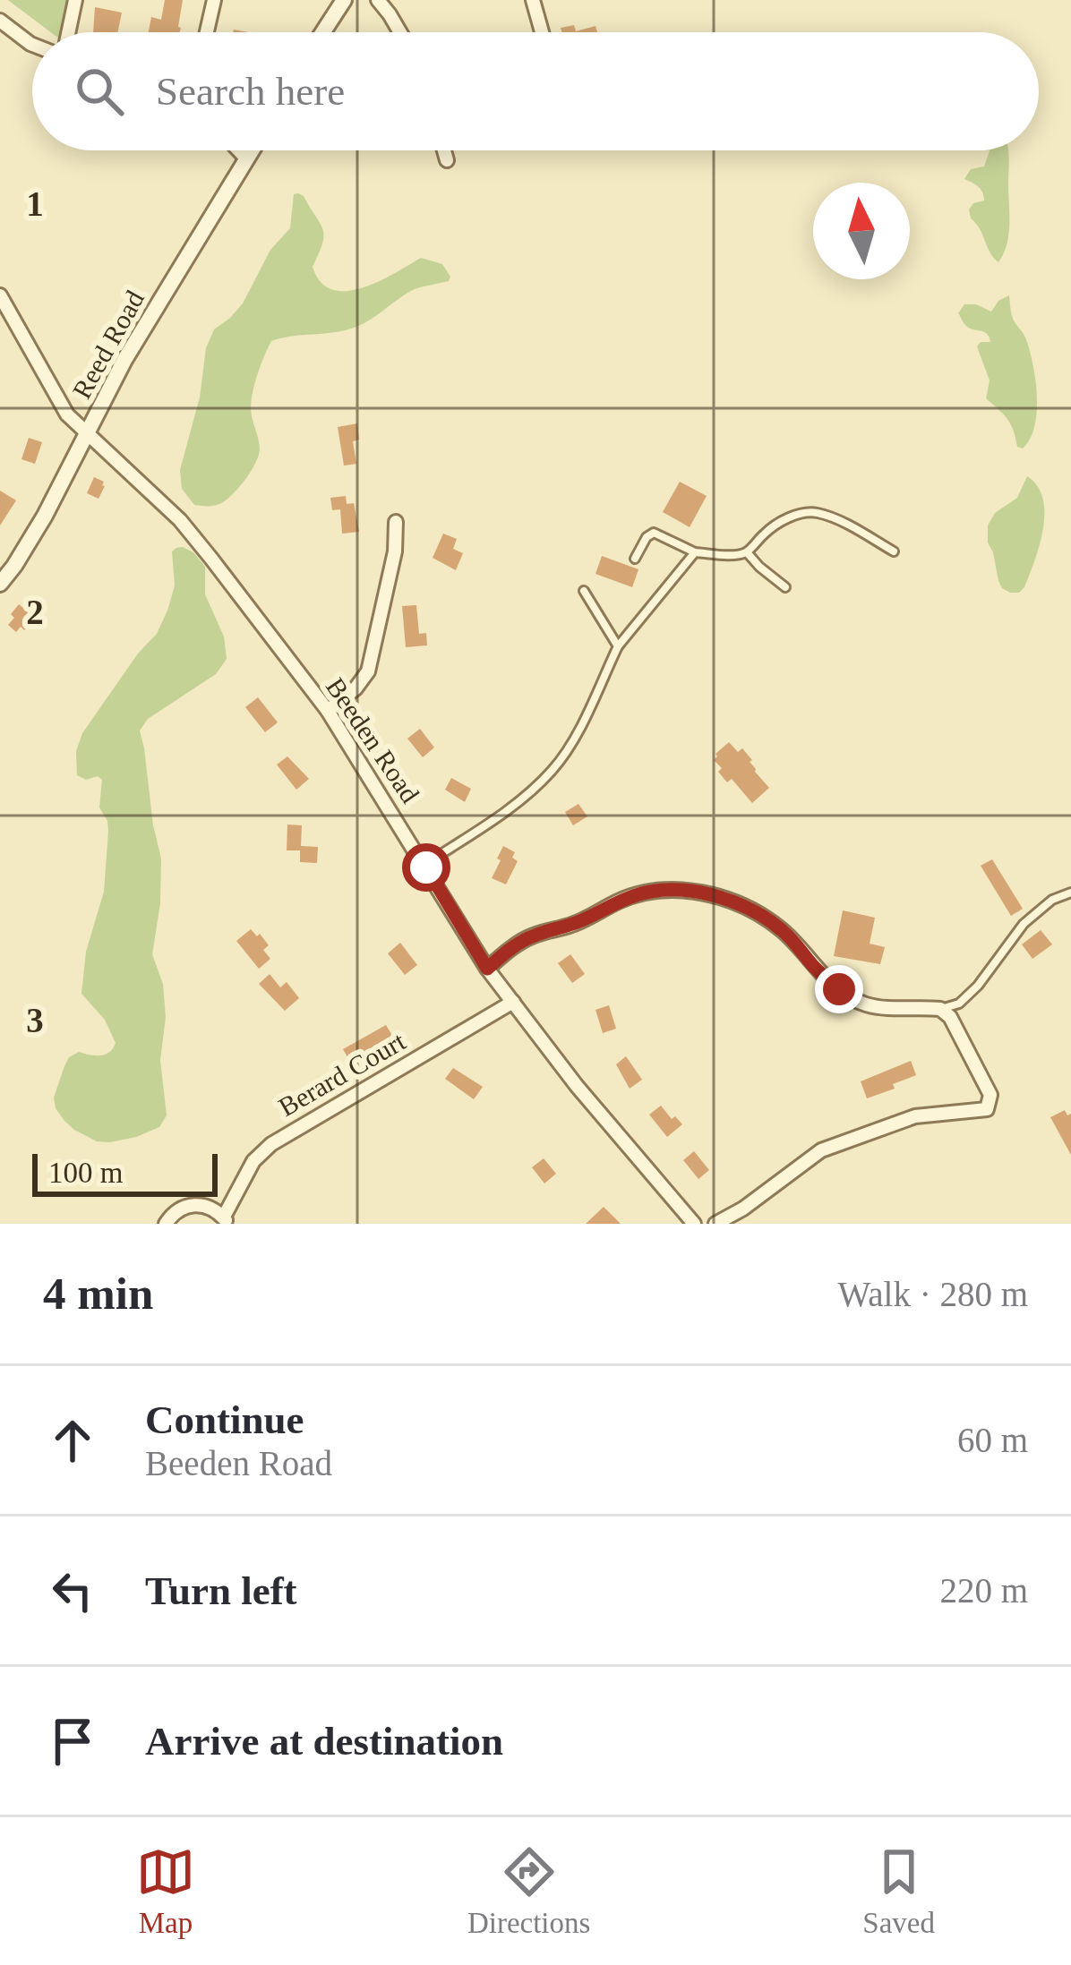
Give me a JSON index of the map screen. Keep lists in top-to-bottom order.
{
  "streets": {
    "street": ["Reed Road", "Beeden Road", "Berard Court"]
  },
  "crossings": [
    ["Reed Road", "Beeden Road"],
    ["Beeden Road", "Berard Court"]
  ],
  "scale_bar": "100 m",
  "north": "top",
  "page": {
    "search": "Search here",
    "scale": "100 m",
    "heading": ["4 min", "Walk · 280 m"],
    "list": [
      ["Continue", "Beeden Road", "60 m"],
      ["Turn left", "220 m"],
      "Arrive at destination"
    ],
    "nav": ["Map", "Directions", "Saved"]
  },
  "grid": {
    "rows": ["1", "2", "3"]
  }
}
